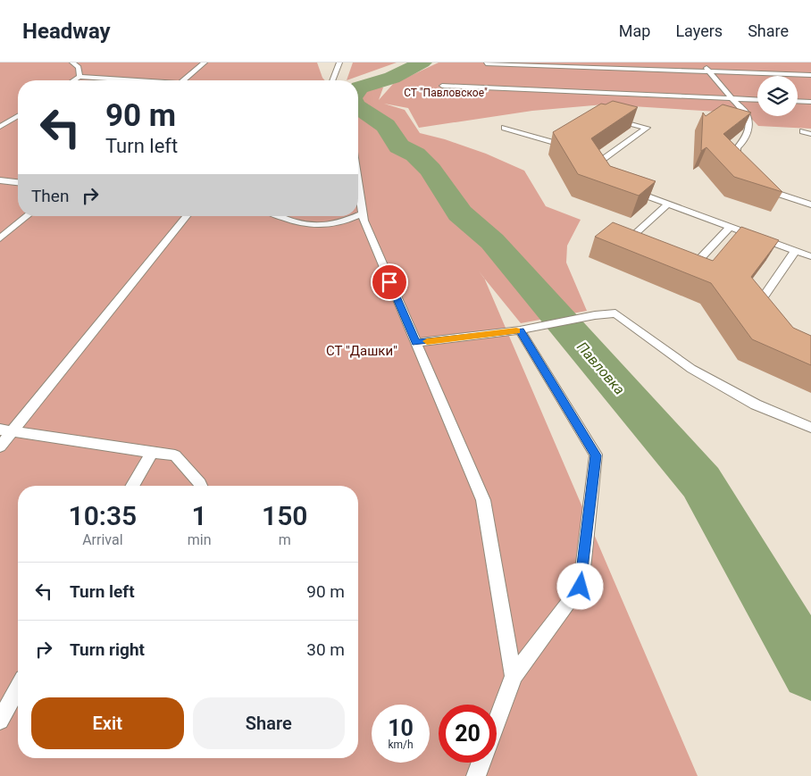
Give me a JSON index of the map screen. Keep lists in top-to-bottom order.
{
  "water": ["Павловка"],
  "parks": ["СТ \"Павловское\"", "СТ \"Дашки\""],
  "page": {
    "header": "Headway",
    "nav": ["Map", "Layers", "Share"],
    "turn": ["90 m", "Turn left"],
    "then": "Then",
    "eta": [
      "10:35",
      "Arrival",
      "1",
      "min",
      "150",
      "m"
    ],
    "list": [
      {
        "name": "Turn left",
        "value": "90 m"
      },
      {
        "name": "Turn right",
        "value": "30 m"
      }
    ],
    "buttons": ["Exit", "Share"],
    "speed": "10 km/h",
    "limit": "20"
  }
}
